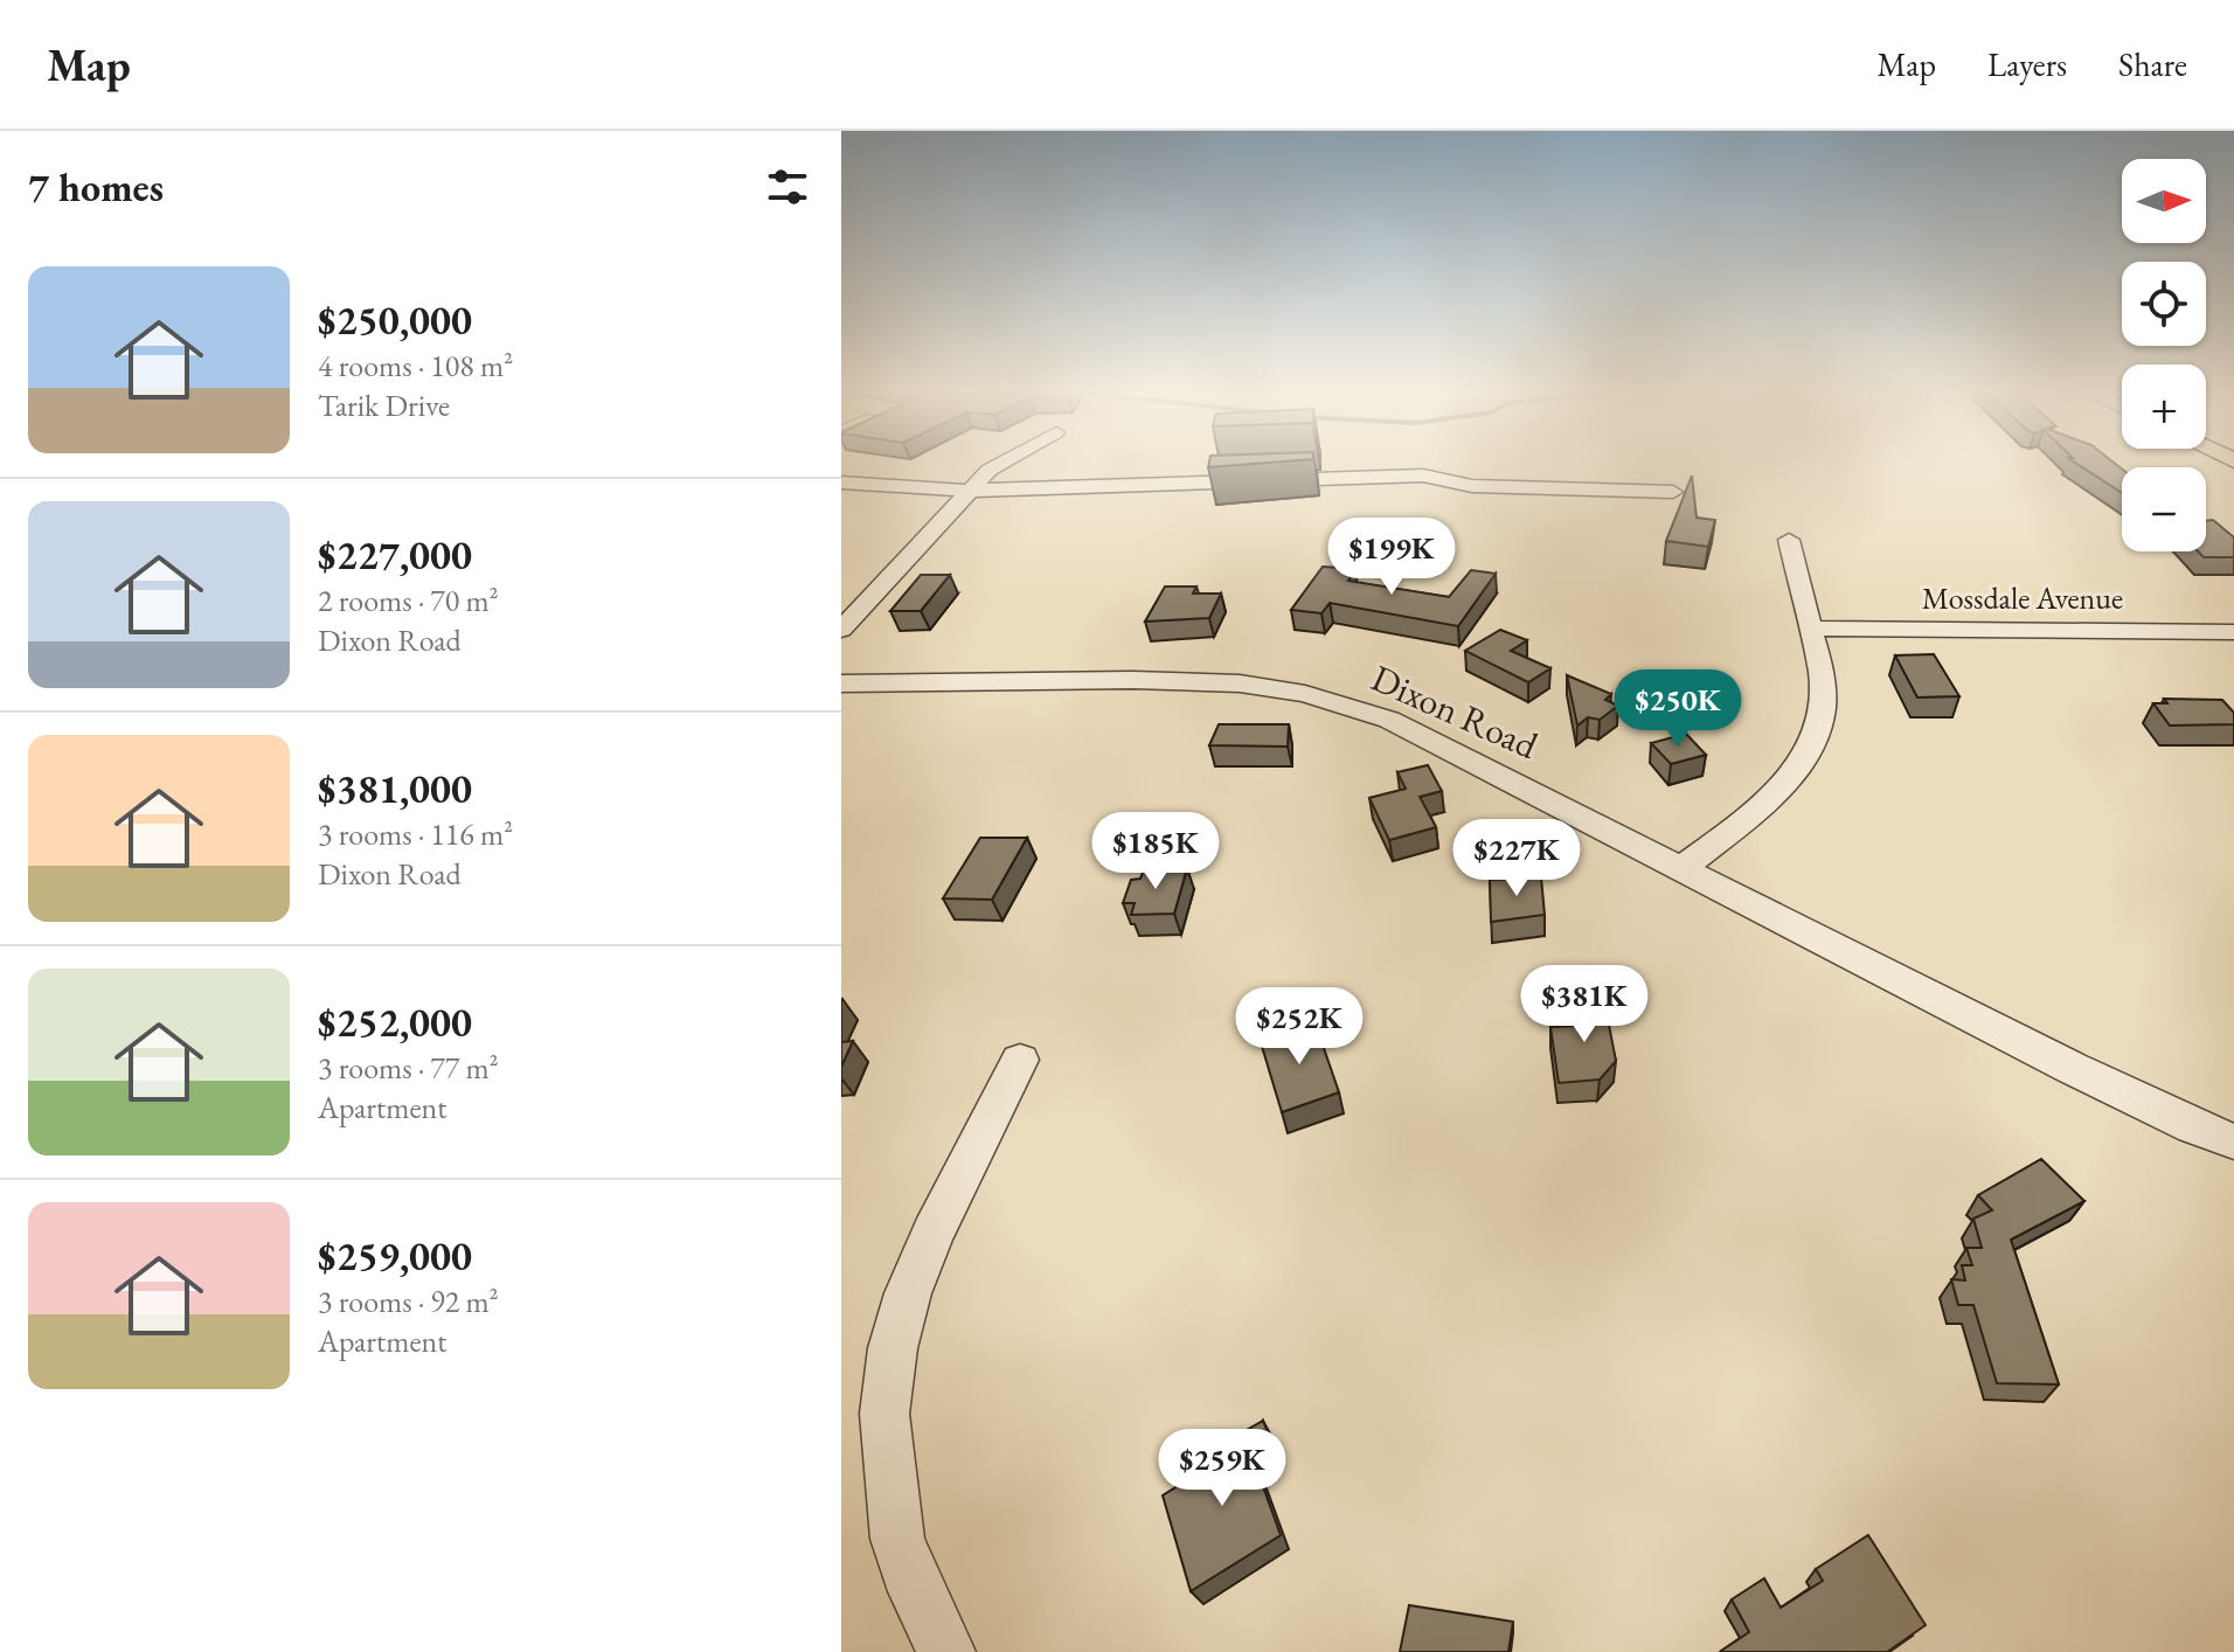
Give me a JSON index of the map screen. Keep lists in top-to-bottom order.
{
  "streets": {
    "street": ["Mossdale Avenue", "Dixon Road"]
  },
  "north": "right",
  "page": {
    "header": "Map",
    "nav": ["Map", "Layers", "Share"],
    "heading": "7 homes",
    "map_buttons": ["+", "−"],
    "list": [
      {
        "name": "$250,000",
        "note": "4 rooms · 108 m² · Tarik Drive"
      },
      {
        "name": "$227,000",
        "note": "2 rooms · 70 m² · Dixon Road"
      },
      {
        "name": "$381,000",
        "note": "3 rooms · 116 m² · Dixon Road"
      },
      {
        "name": "$252,000",
        "note": "3 rooms · 77 m² · Apartment"
      },
      {
        "name": "$259,000",
        "note": "3 rooms · 92 m² · Apartment"
      }
    ],
    "price": [
      "$199K",
      "$250K",
      "$185K",
      "$227K",
      "$381K",
      "$252K",
      "$259K"
    ]
  }
}
